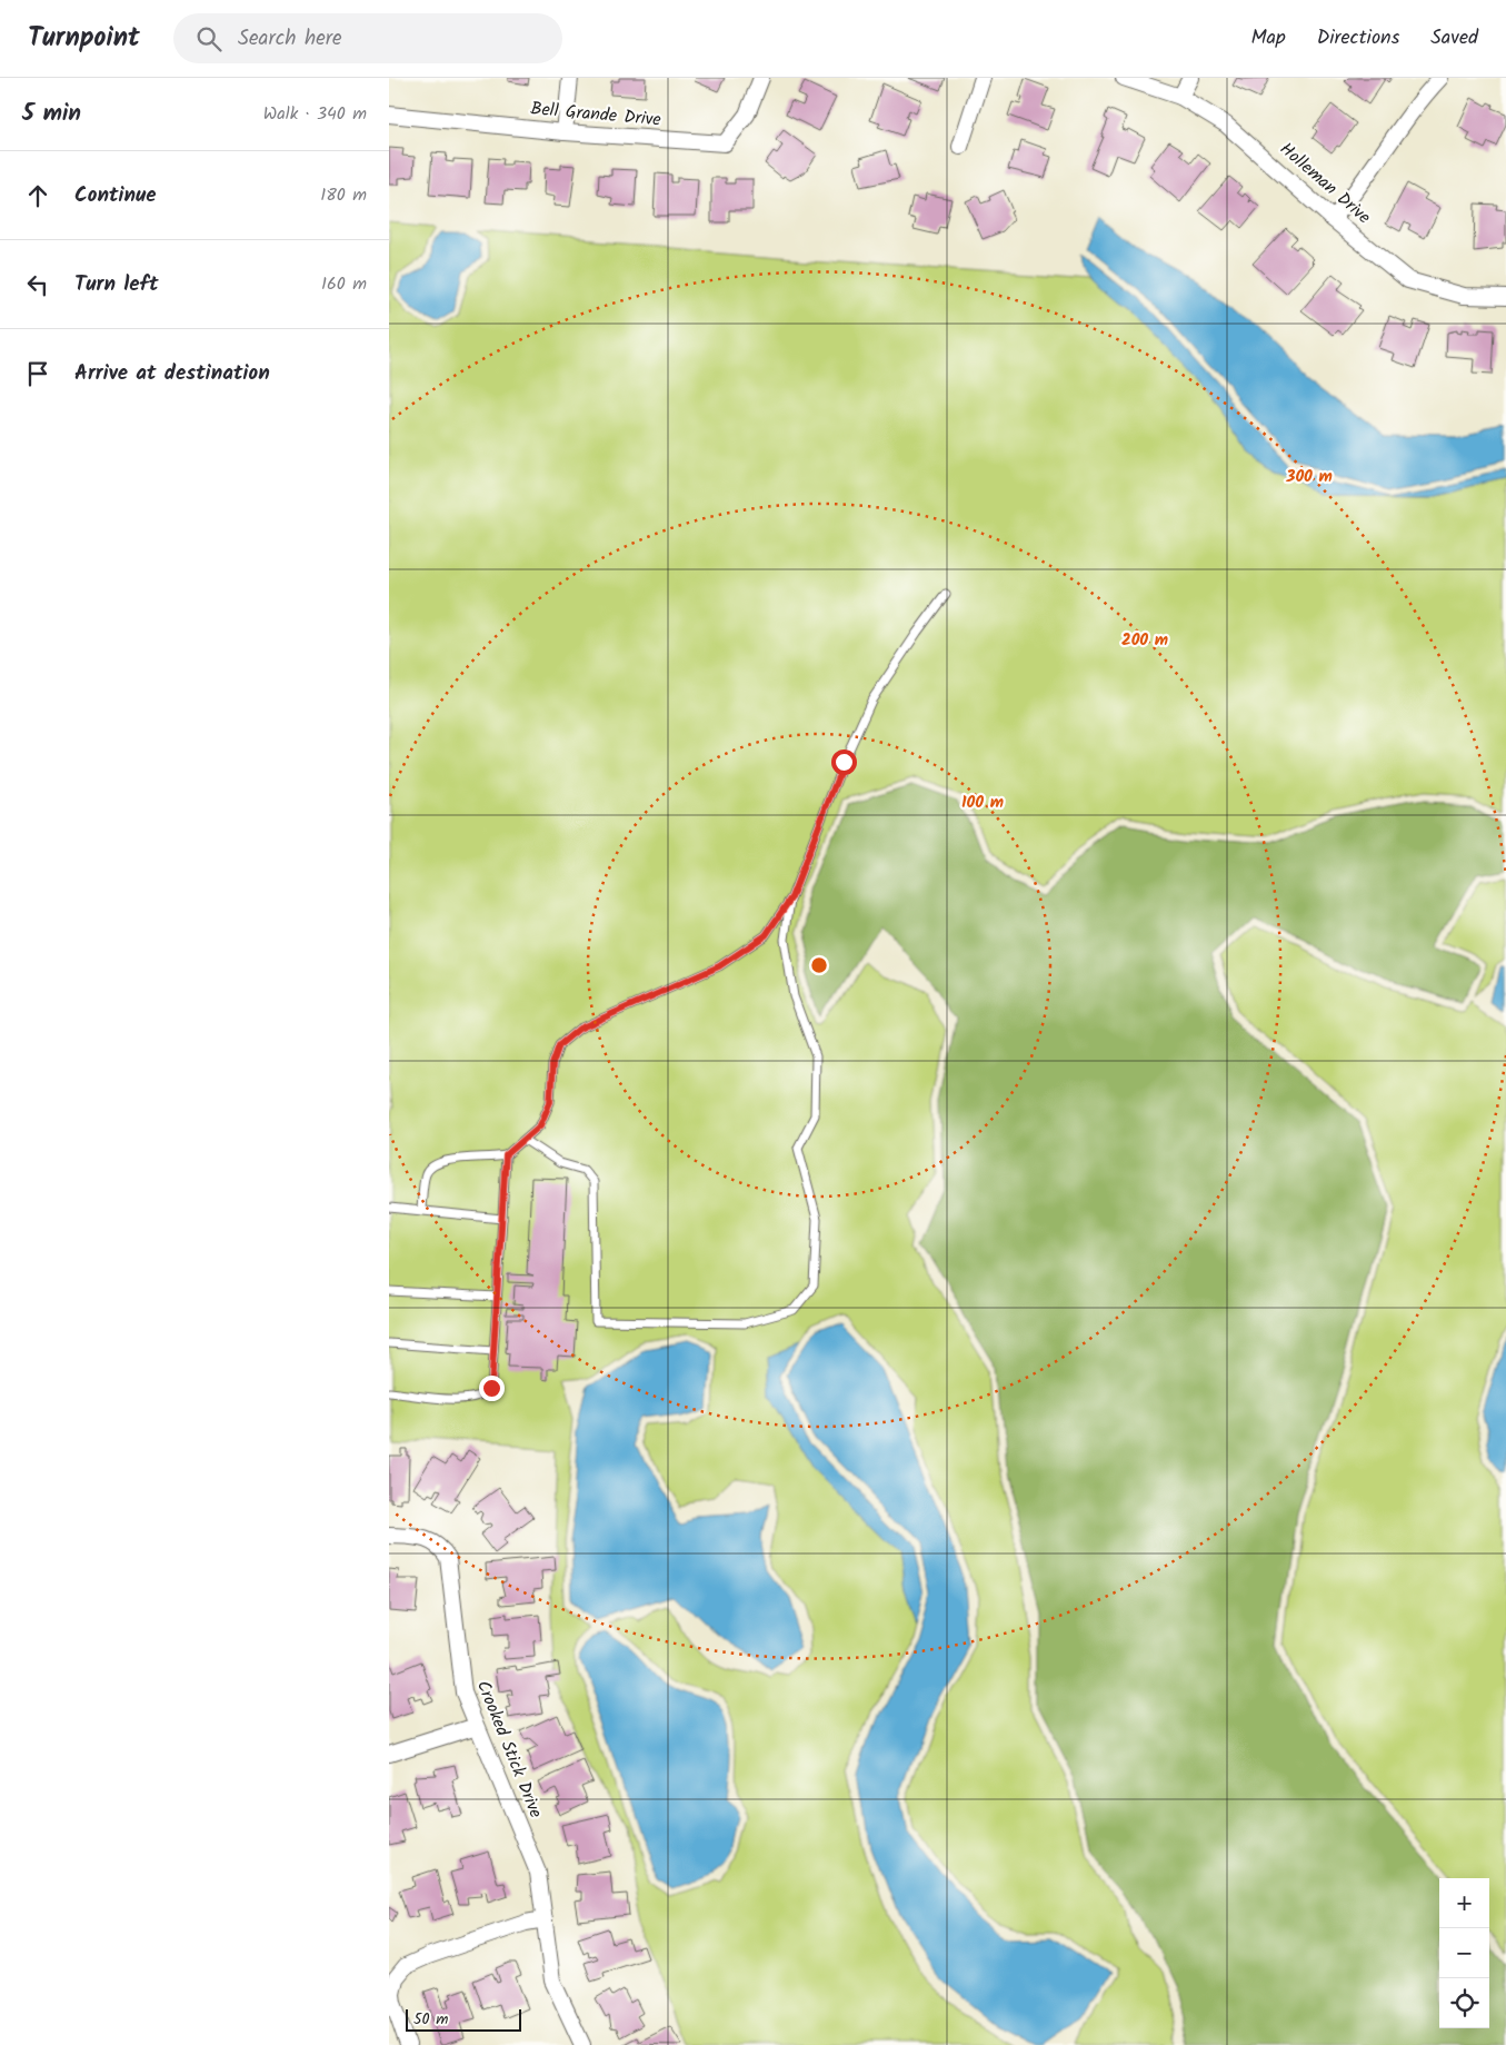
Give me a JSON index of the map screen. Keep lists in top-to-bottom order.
{
  "streets": {
    "street": ["Bell Grande Drive", "Holleman Drive", "Crooked Stick Drive"]
  },
  "scale_bar": "50 m",
  "page": {
    "header": "Turnpoint",
    "search": "Search here",
    "nav": ["Map", "Directions", "Saved"],
    "heading": ["5 min", "Walk · 340 m"],
    "list": [
      ["Continue", "180 m"],
      ["Turn left", "160 m"],
      "Arrive at destination"
    ],
    "map_buttons": ["+", "−"],
    "scale": "50 m"
  },
  "rings": ["300 m", "200 m", "100 m"]
}
